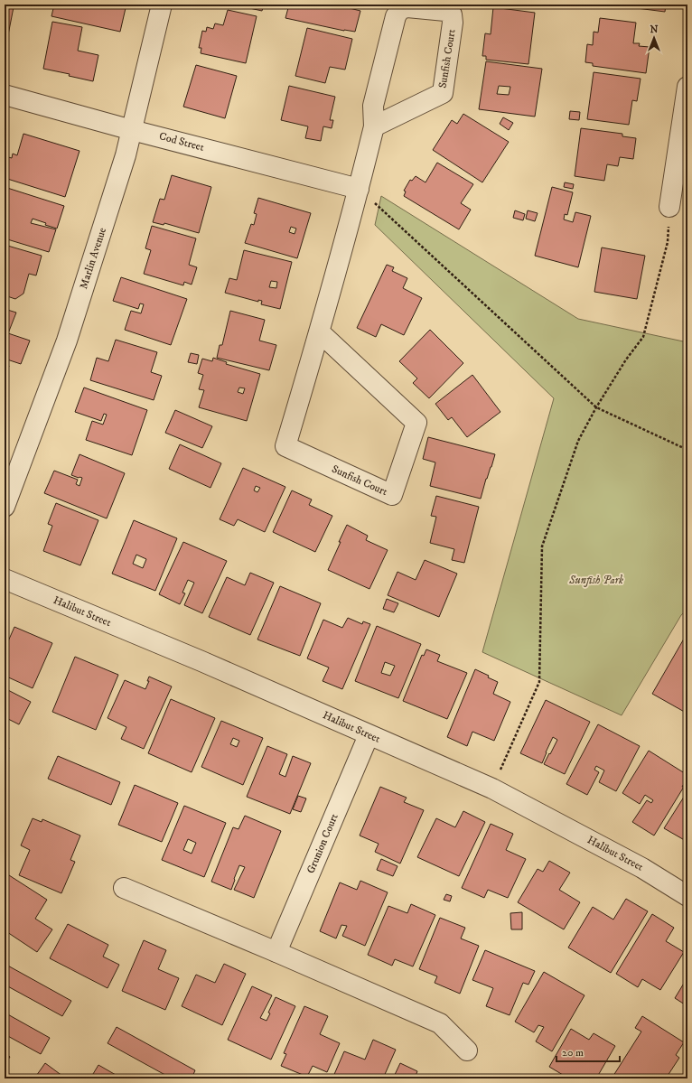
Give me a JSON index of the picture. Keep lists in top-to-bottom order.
{
  "streets": {
    "street": [
      "Sunfish Court",
      "Cod Street",
      "Marlin Avenue",
      "Halibut Street",
      "Grunion Court"
    ]
  },
  "crossings": [
    ["Sunfish Court", "Cod Street"],
    ["Cod Street", "Marlin Avenue"],
    ["Halibut Street", "Grunion Court"]
  ],
  "parks": ["Sunfish Park"],
  "scale_bar": "20 m",
  "north": "top"
}
